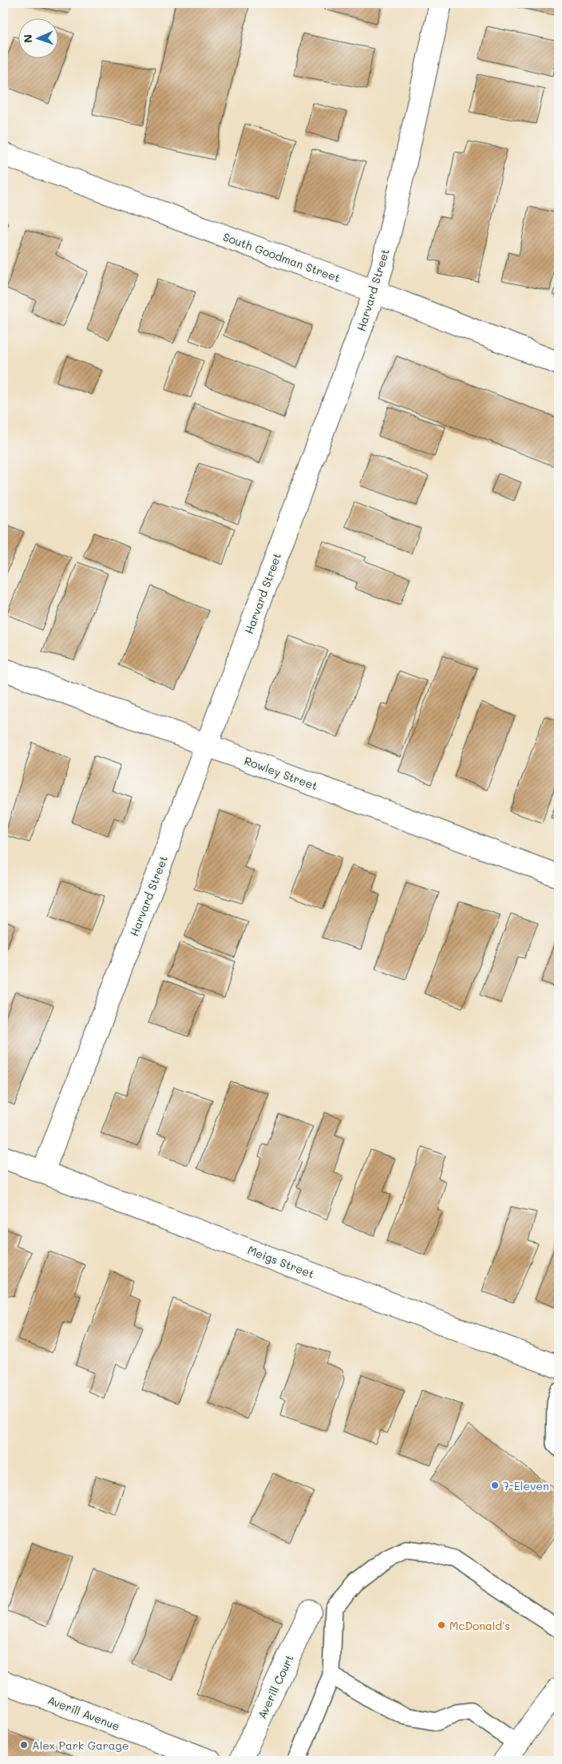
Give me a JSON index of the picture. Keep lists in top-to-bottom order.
{
  "streets": {
    "street": [
      "South Goodman Street",
      "Harvard Street",
      "Rowley Street",
      "Meigs Street",
      "Averill Court",
      "Averill Avenue"
    ]
  },
  "crossings": [
    ["South Goodman Street", "Harvard Street"],
    ["Harvard Street", "Rowley Street"],
    ["Harvard Street", "Meigs Street"]
  ],
  "places": ["7-Eleven", "McDonald's", "Alex Park Garage"],
  "north": "left"
}
